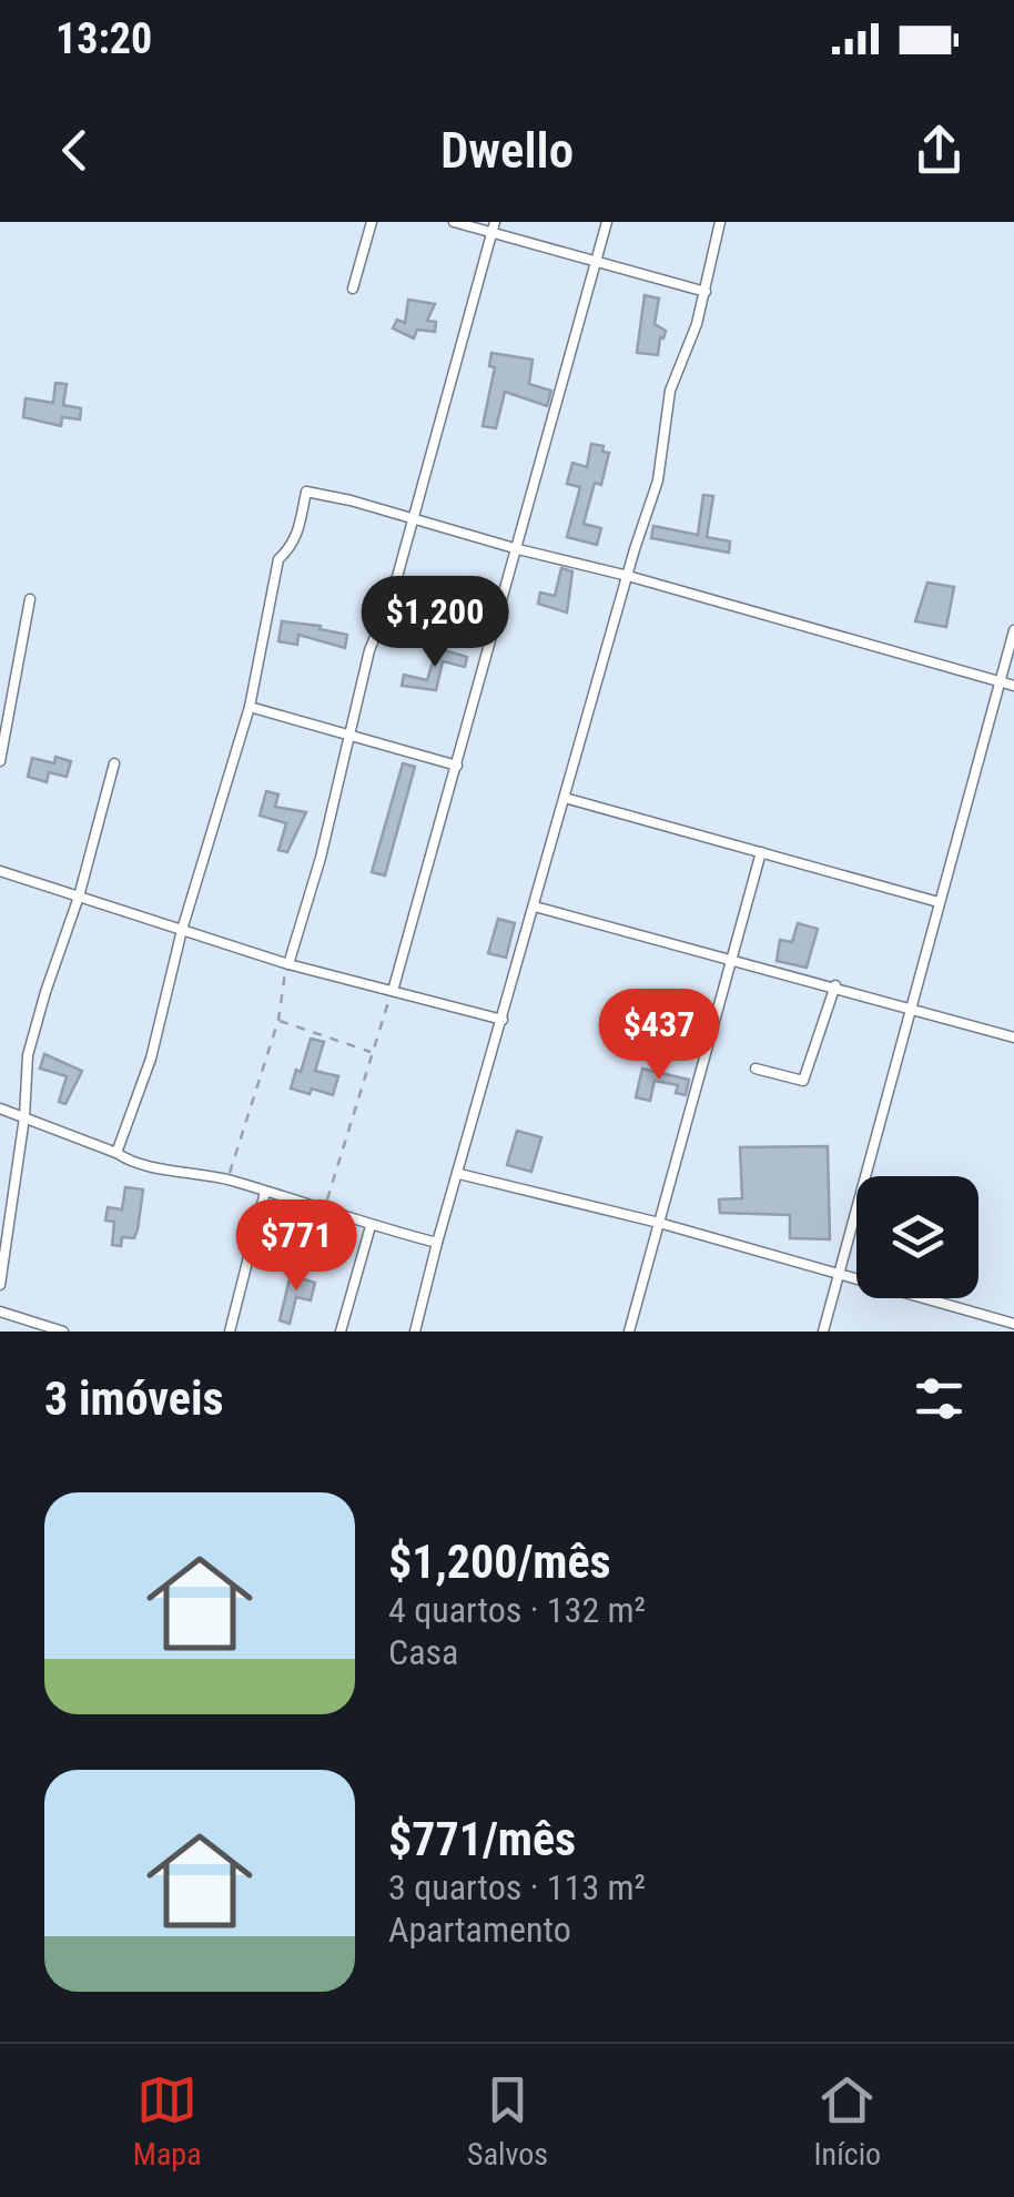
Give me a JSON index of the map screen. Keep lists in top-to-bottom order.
{
  "page": {
    "status": "13:20",
    "header": "Dwello",
    "price": ["$1,200", "$437", "$771"],
    "heading": "3 imóveis",
    "list": [
      {
        "name": "$1,200/mês",
        "note": "4 quartos · 132 m² · Casa"
      },
      {
        "name": "$771/mês",
        "note": "3 quartos · 113 m² · Apartamento"
      }
    ],
    "tabs": ["Mapa", "Salvos", "Início"]
  }
}
